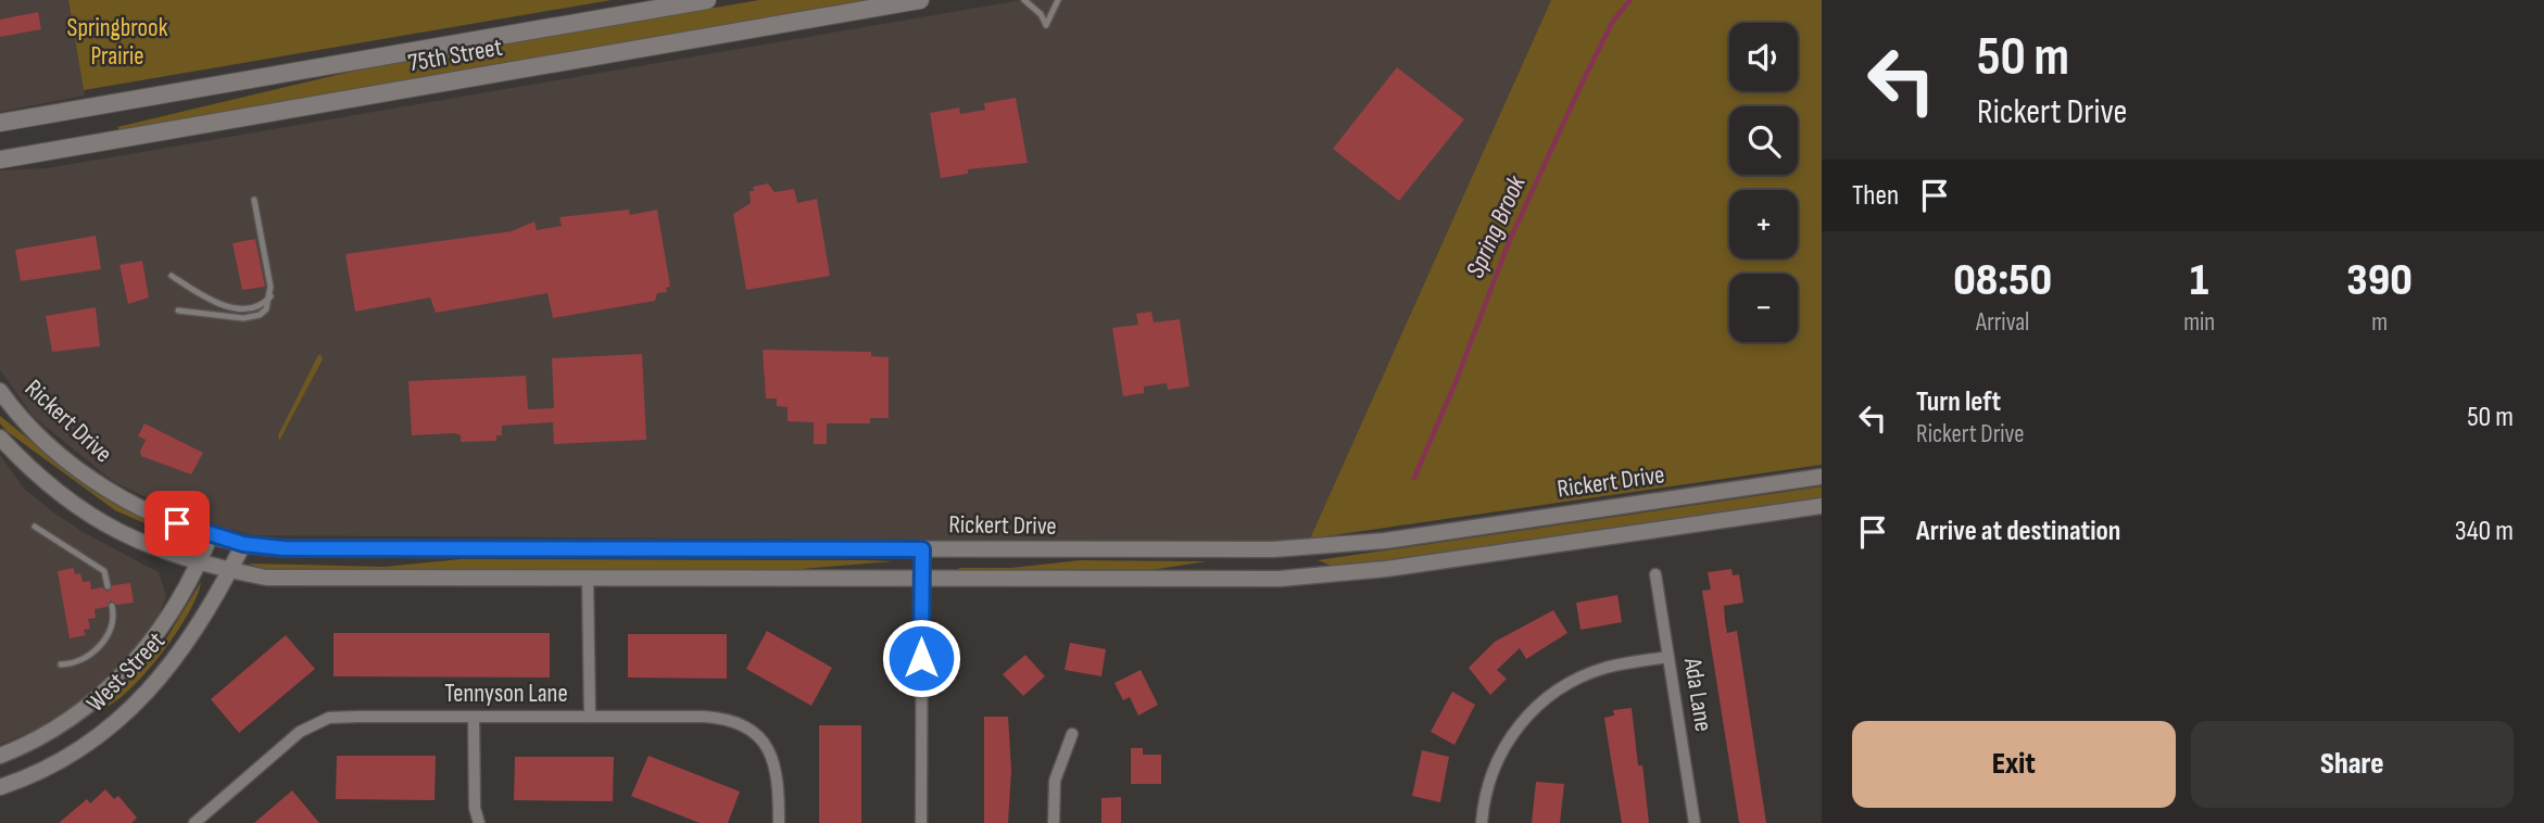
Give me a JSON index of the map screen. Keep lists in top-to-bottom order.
{
  "streets": {
    "main road": ["75th Street"],
    "street": [
      "Rickert Drive",
      "West Street",
      "Tennyson Lane",
      "Ada Lane"
    ]
  },
  "crossings": [
    ["Rickert Drive", "West Street"]
  ],
  "water": ["Spring Brook"],
  "parks": ["Springbrook Prairie"],
  "page": {
    "turn": ["50 m", "Rickert Drive"],
    "map_buttons": ["+", "−"],
    "then": "Then",
    "eta": [
      "08:50",
      "Arrival",
      "1",
      "min",
      "390",
      "m"
    ],
    "list": [
      {
        "name": "Turn left",
        "note": "Rickert Drive",
        "value": "50 m"
      },
      {
        "name": "Arrive at destination",
        "value": "340 m"
      }
    ],
    "buttons": ["Exit", "Share"]
  }
}
